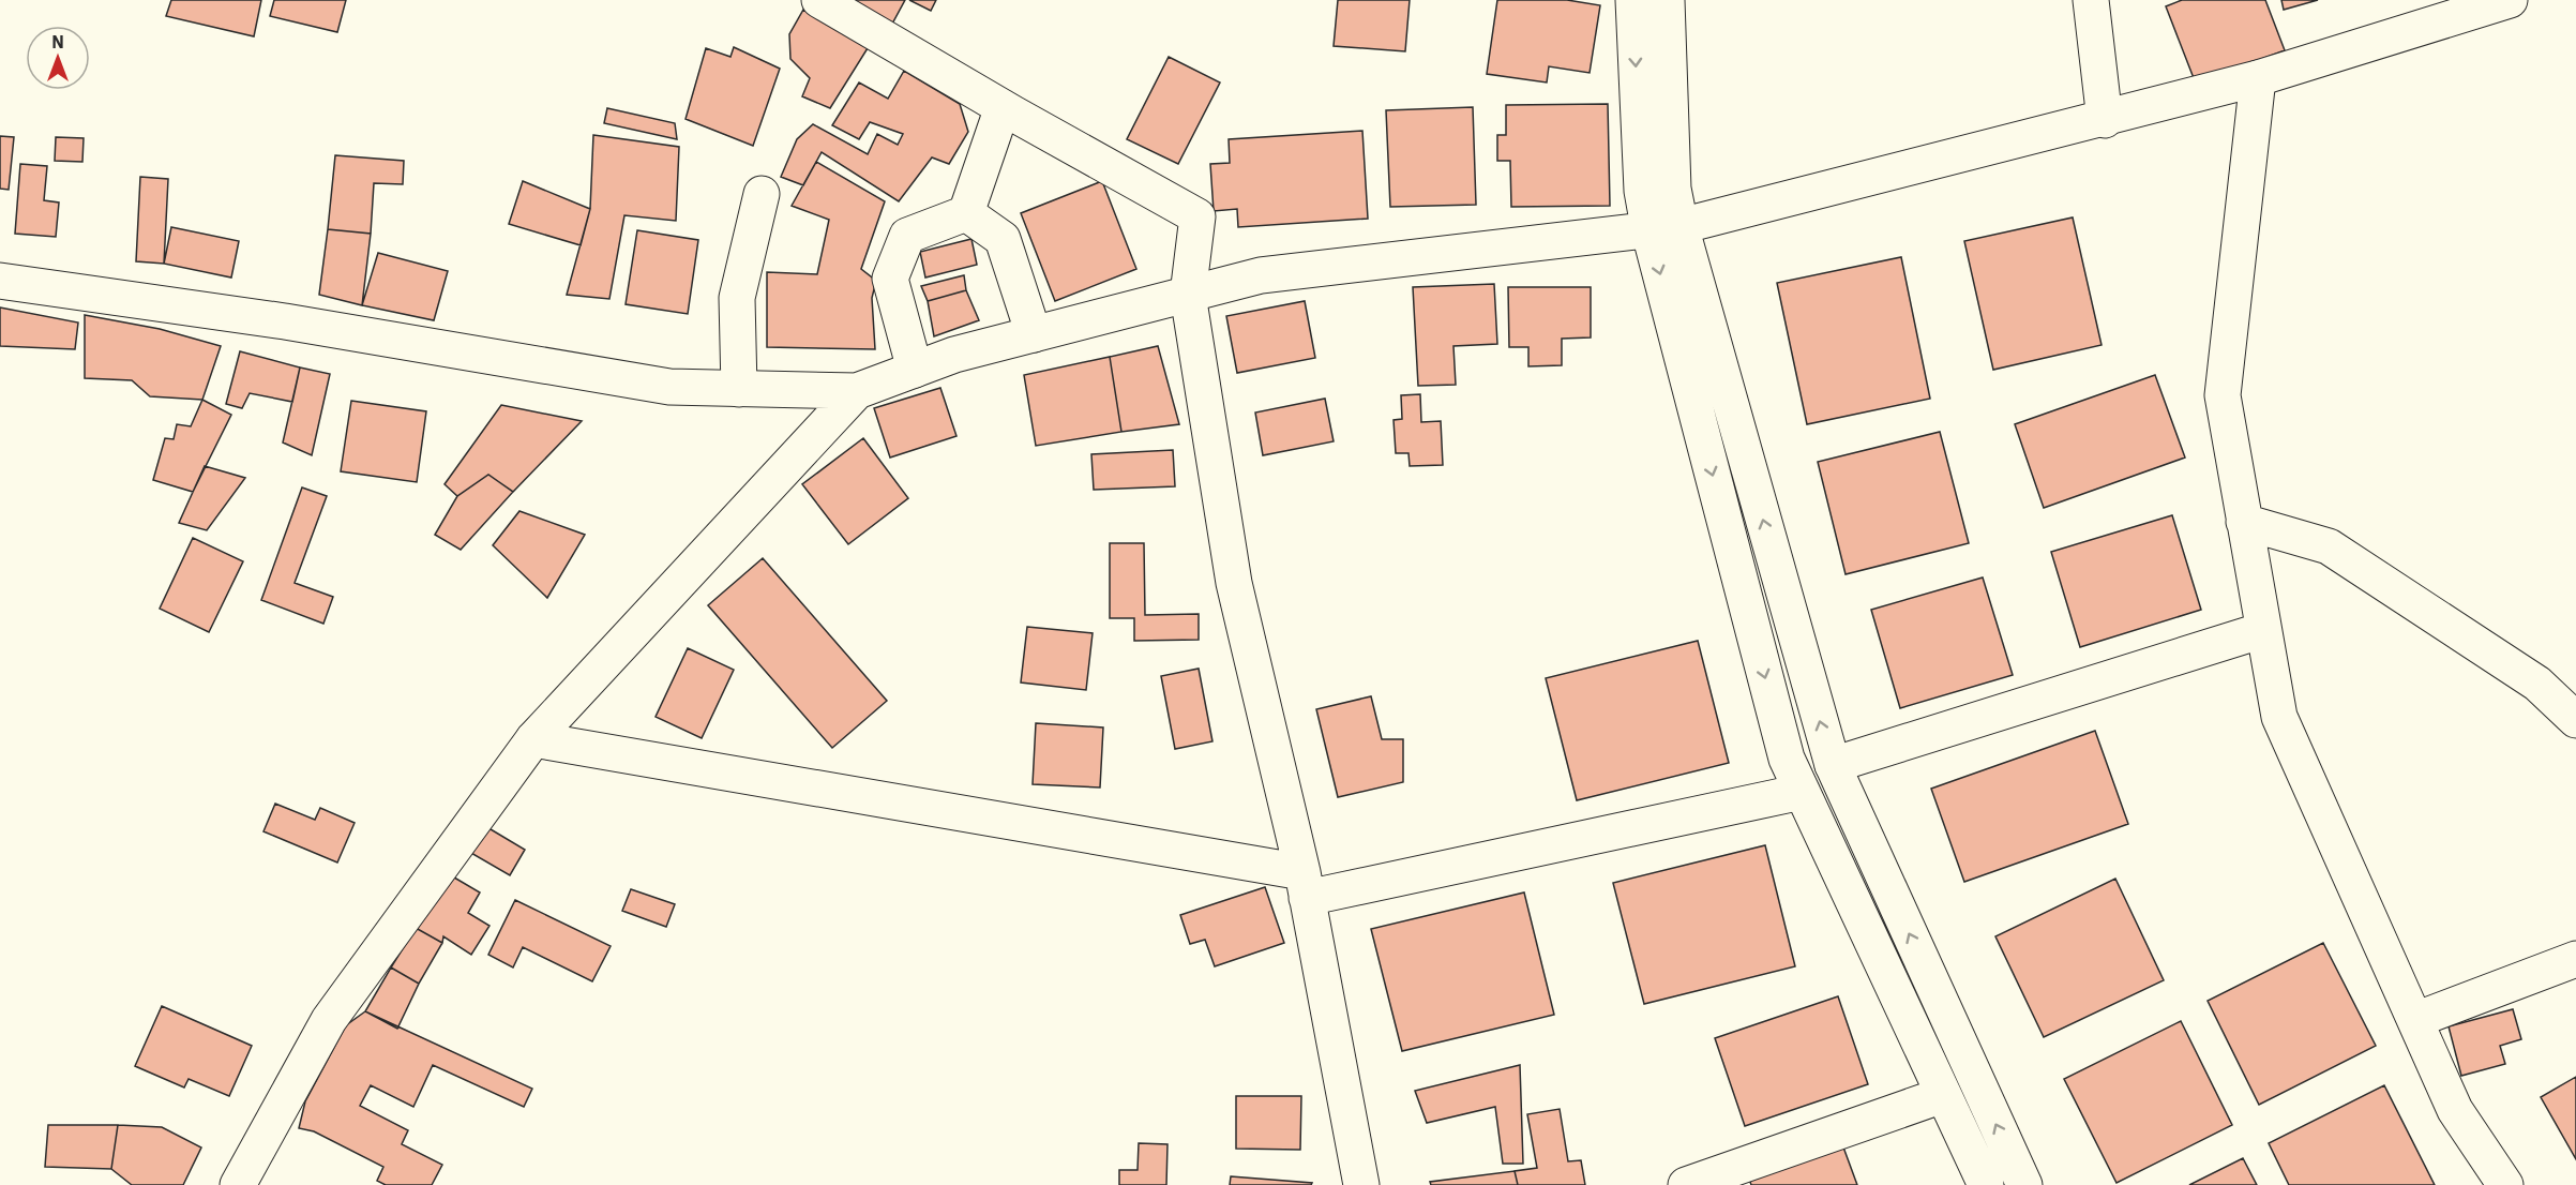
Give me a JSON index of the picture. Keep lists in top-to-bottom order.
{
  "north": "top"
}
